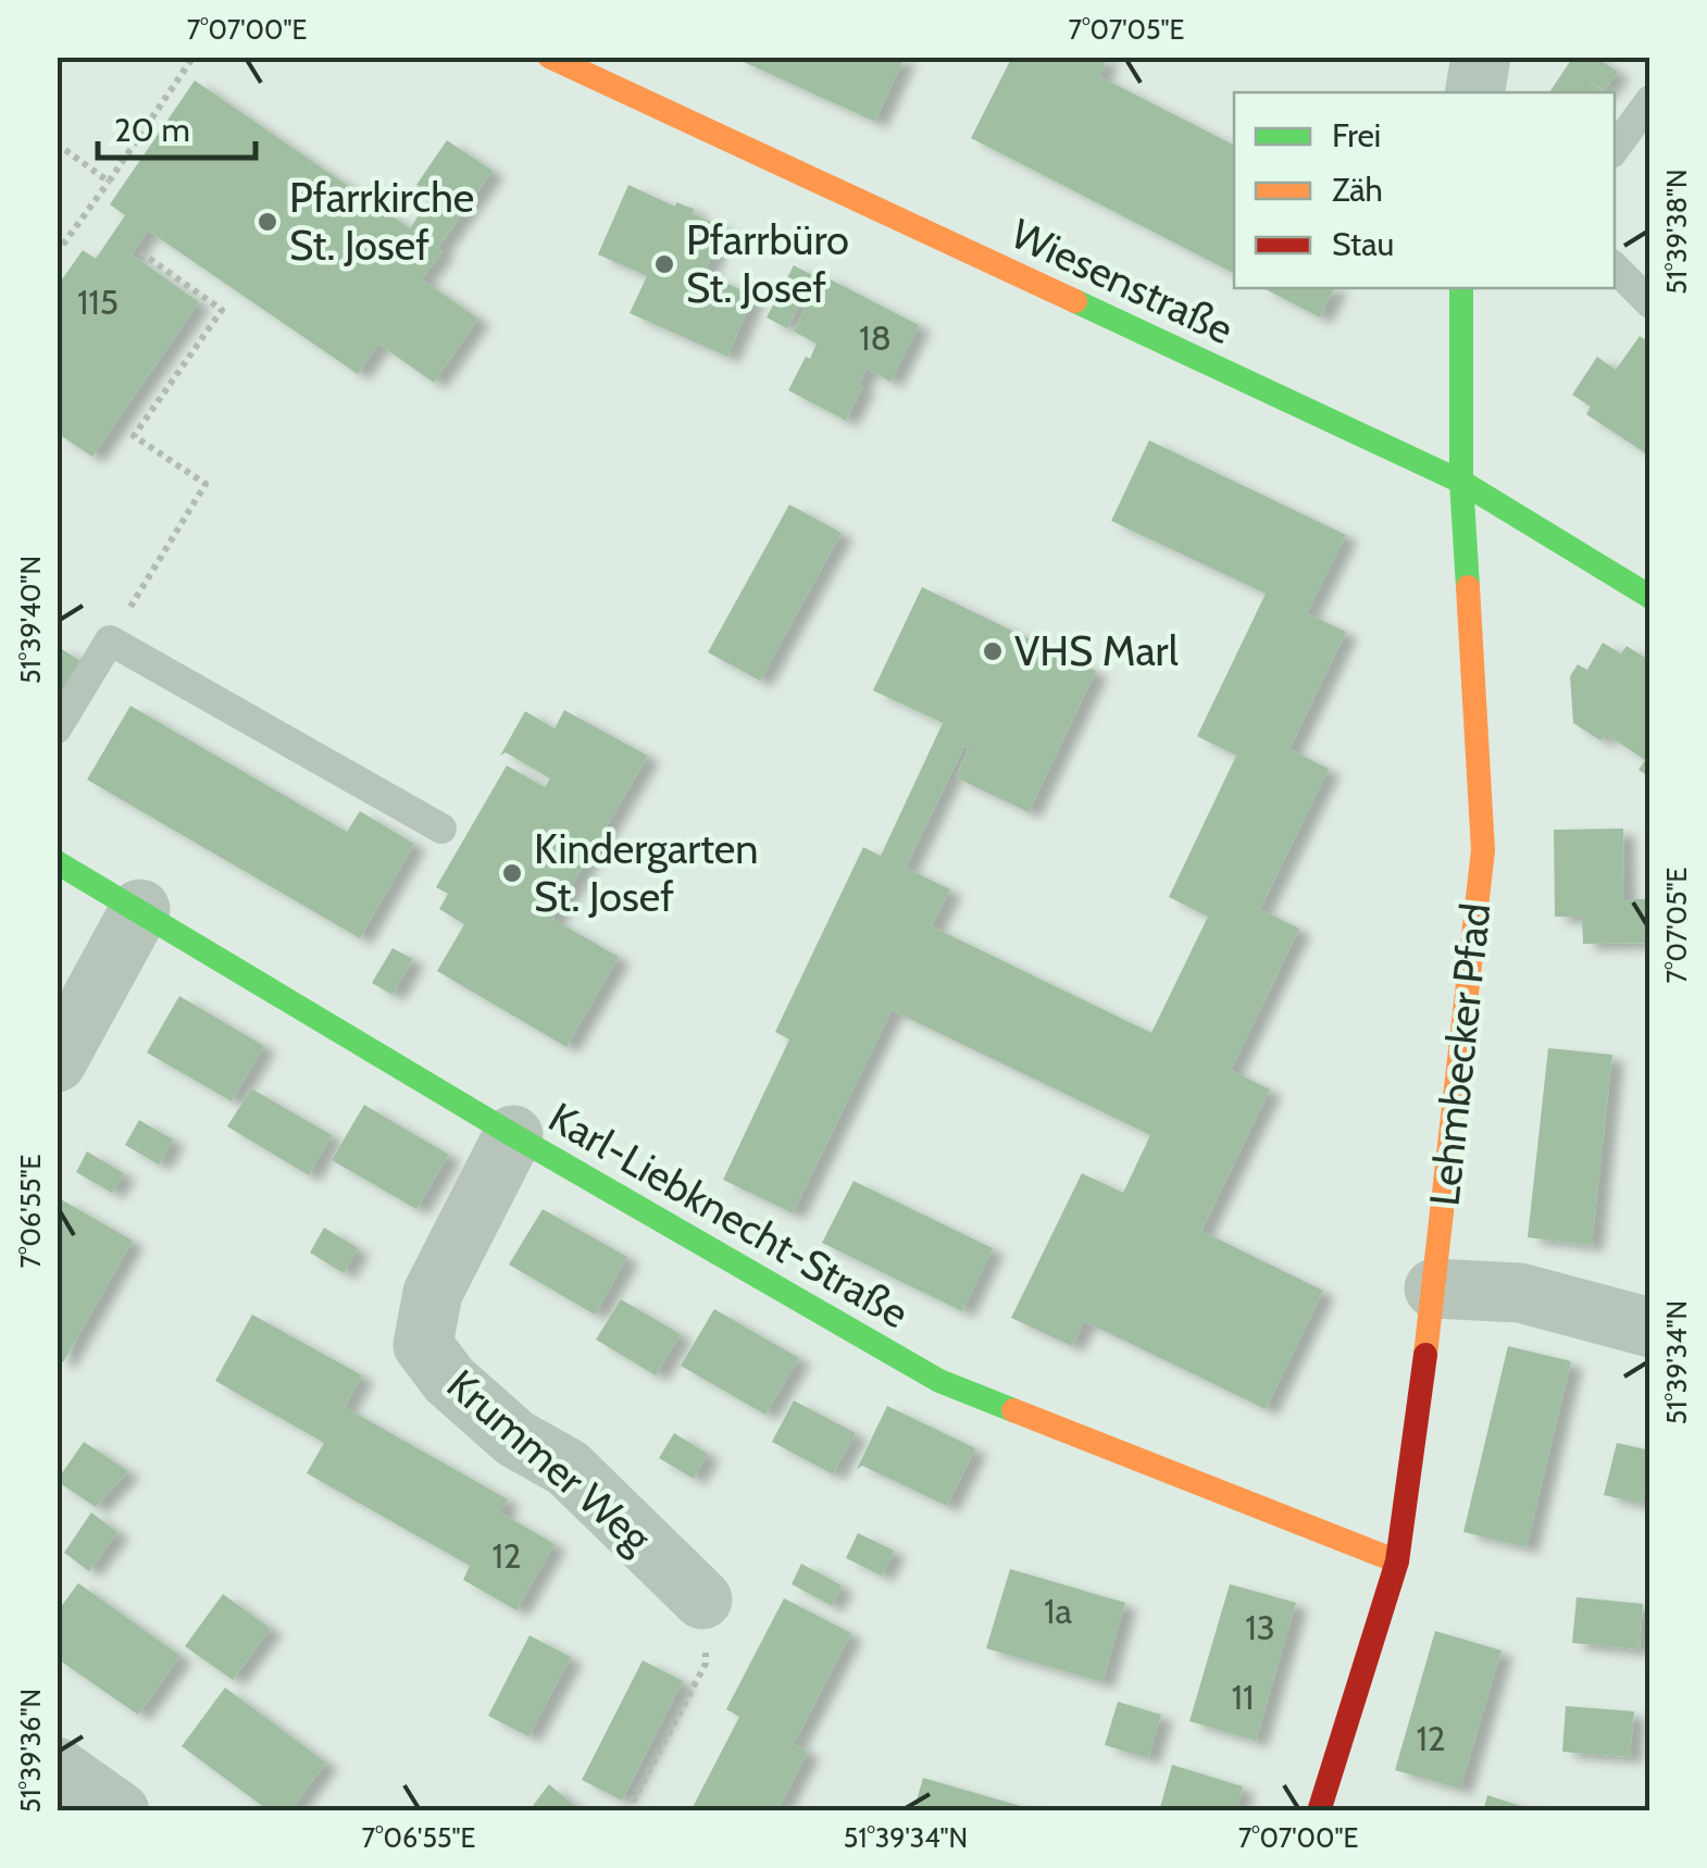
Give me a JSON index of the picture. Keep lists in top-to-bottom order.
{
  "streets": {
    "street": [
      "Wiesenstraße",
      "Lehmbecker Pfad",
      "Karl-Liebknecht-Straße",
      "Krummer Weg"
    ]
  },
  "crossings": [
    ["Wiesenstraße", "Lehmbecker Pfad"],
    ["Lehmbecker Pfad", "Karl-Liebknecht-Straße"],
    ["Karl-Liebknecht-Straße", "Krummer Weg"]
  ],
  "places": [
    "Pfarrkirche St. Josef",
    "Pfarrbüro St. Josef",
    "VHS Marl",
    "Kindergarten St. Josef"
  ],
  "house_numbers": [
    "115",
    "18",
    "12",
    "1a",
    "13",
    "11",
    "12"
  ],
  "legend": ["Frei", "Zäh", "Stau"],
  "scale_bar": "20 m",
  "coordinates": [
    "7°07'00\"E",
    "7°07'05\"E",
    "51°39'38\"N",
    "51°39'40\"N",
    "7°06'55\"E",
    "51°39'34\"N",
    "51°39'36\"N"
  ]
}
